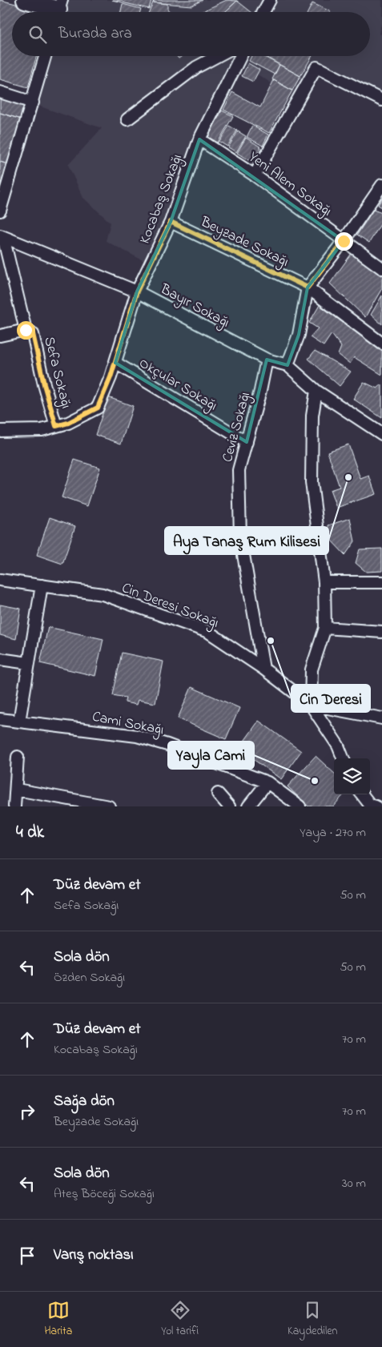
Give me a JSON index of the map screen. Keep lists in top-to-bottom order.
{
  "streets": {
    "street": [
      "Yeni Alem Sokağı",
      "Kocabaş Sokağı",
      "Beyzade Sokağı",
      "Bayır Sokağı",
      "Sefa Sokağı",
      "Okçular Sokağı",
      "Ceviz Sokağı",
      "Cin Deresi Sokağı",
      "Cami Sokağı"
    ]
  },
  "crossings": [
    ["Yeni Alem Sokağı", "Kocabaş Sokağı"],
    ["Kocabaş Sokağı", "Beyzade Sokağı"],
    ["Kocabaş Sokağı", "Bayır Sokağı"],
    ["Kocabaş Sokağı", "Sefa Sokağı"],
    ["Kocabaş Sokağı", "Okçular Sokağı"],
    ["Bayır Sokağı", "Sefa Sokağı"],
    ["Bayır Sokağı", "Ceviz Sokağı"],
    ["Okçular Sokağı", "Ceviz Sokağı"],
    ["Ceviz Sokağı", "Cin Deresi Sokağı"]
  ],
  "places": ["Aya Tanaş Rum Kilisesi", "Cin Deresi", "Yayla Cami"],
  "page": {
    "search": "Burada ara",
    "heading": ["4 dk", "Yaya · 270 m"],
    "list": [
      ["Düz devam et", "Sefa Sokağı", "50 m"],
      ["Sola dön", "Özden Sokağı", "50 m"],
      ["Düz devam et", "Kocabaş Sokağı", "70 m"],
      ["Sağa dön", "Beyzade Sokağı", "70 m"],
      ["Sola dön", "Ateş Böceği Sokağı", "30 m"],
      "Varış noktası"
    ],
    "nav": ["Harita", "Yol tarifi", "Kaydedilen"]
  }
}
